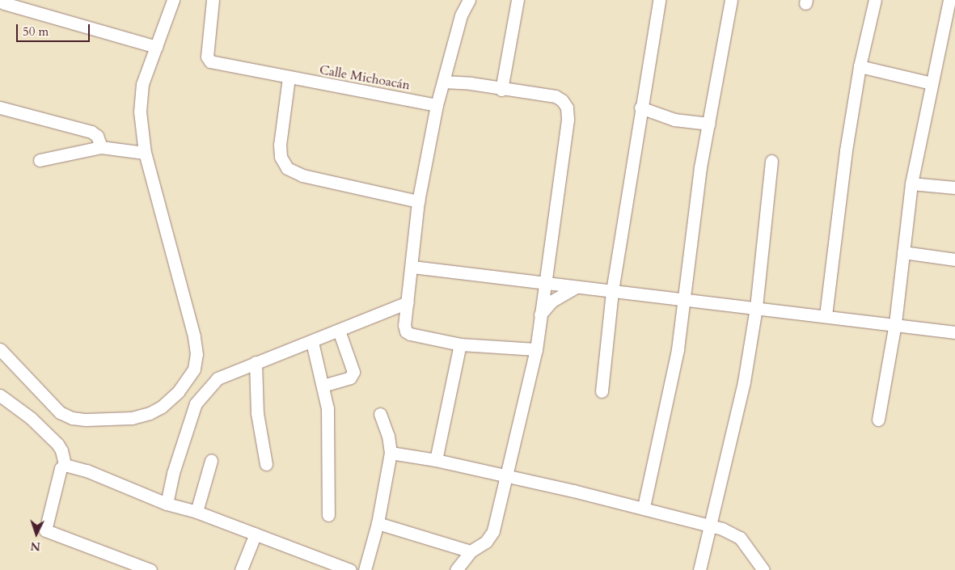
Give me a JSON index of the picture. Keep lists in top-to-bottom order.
{
  "streets": {
    "street": ["Calle Michoacán"]
  },
  "scale_bar": "50 m",
  "north": "bottom"
}
